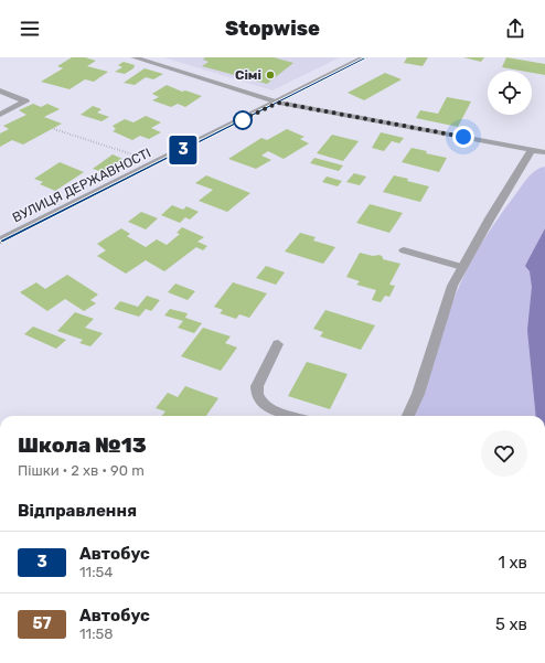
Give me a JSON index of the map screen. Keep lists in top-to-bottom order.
{
  "streets": {
    "street": ["ВУЛИЦЯ ДЕРЖАВНОСТІ"]
  },
  "places": ["Сімі"],
  "lines": ["bus line 3"],
  "page": {
    "header": "Stopwise",
    "on_map": "3",
    "heading": [
      ["Школа №13", "Пішки · 2 хв · 90 m"],
      "Відправлення"
    ],
    "list": [
      {
        "mark": "3",
        "name": "Автобус",
        "note": "11:54",
        "value": "1 хв"
      },
      {
        "mark": "57",
        "name": "Автобус",
        "note": "11:58",
        "value": "5 хв"
      }
    ]
  }
}
